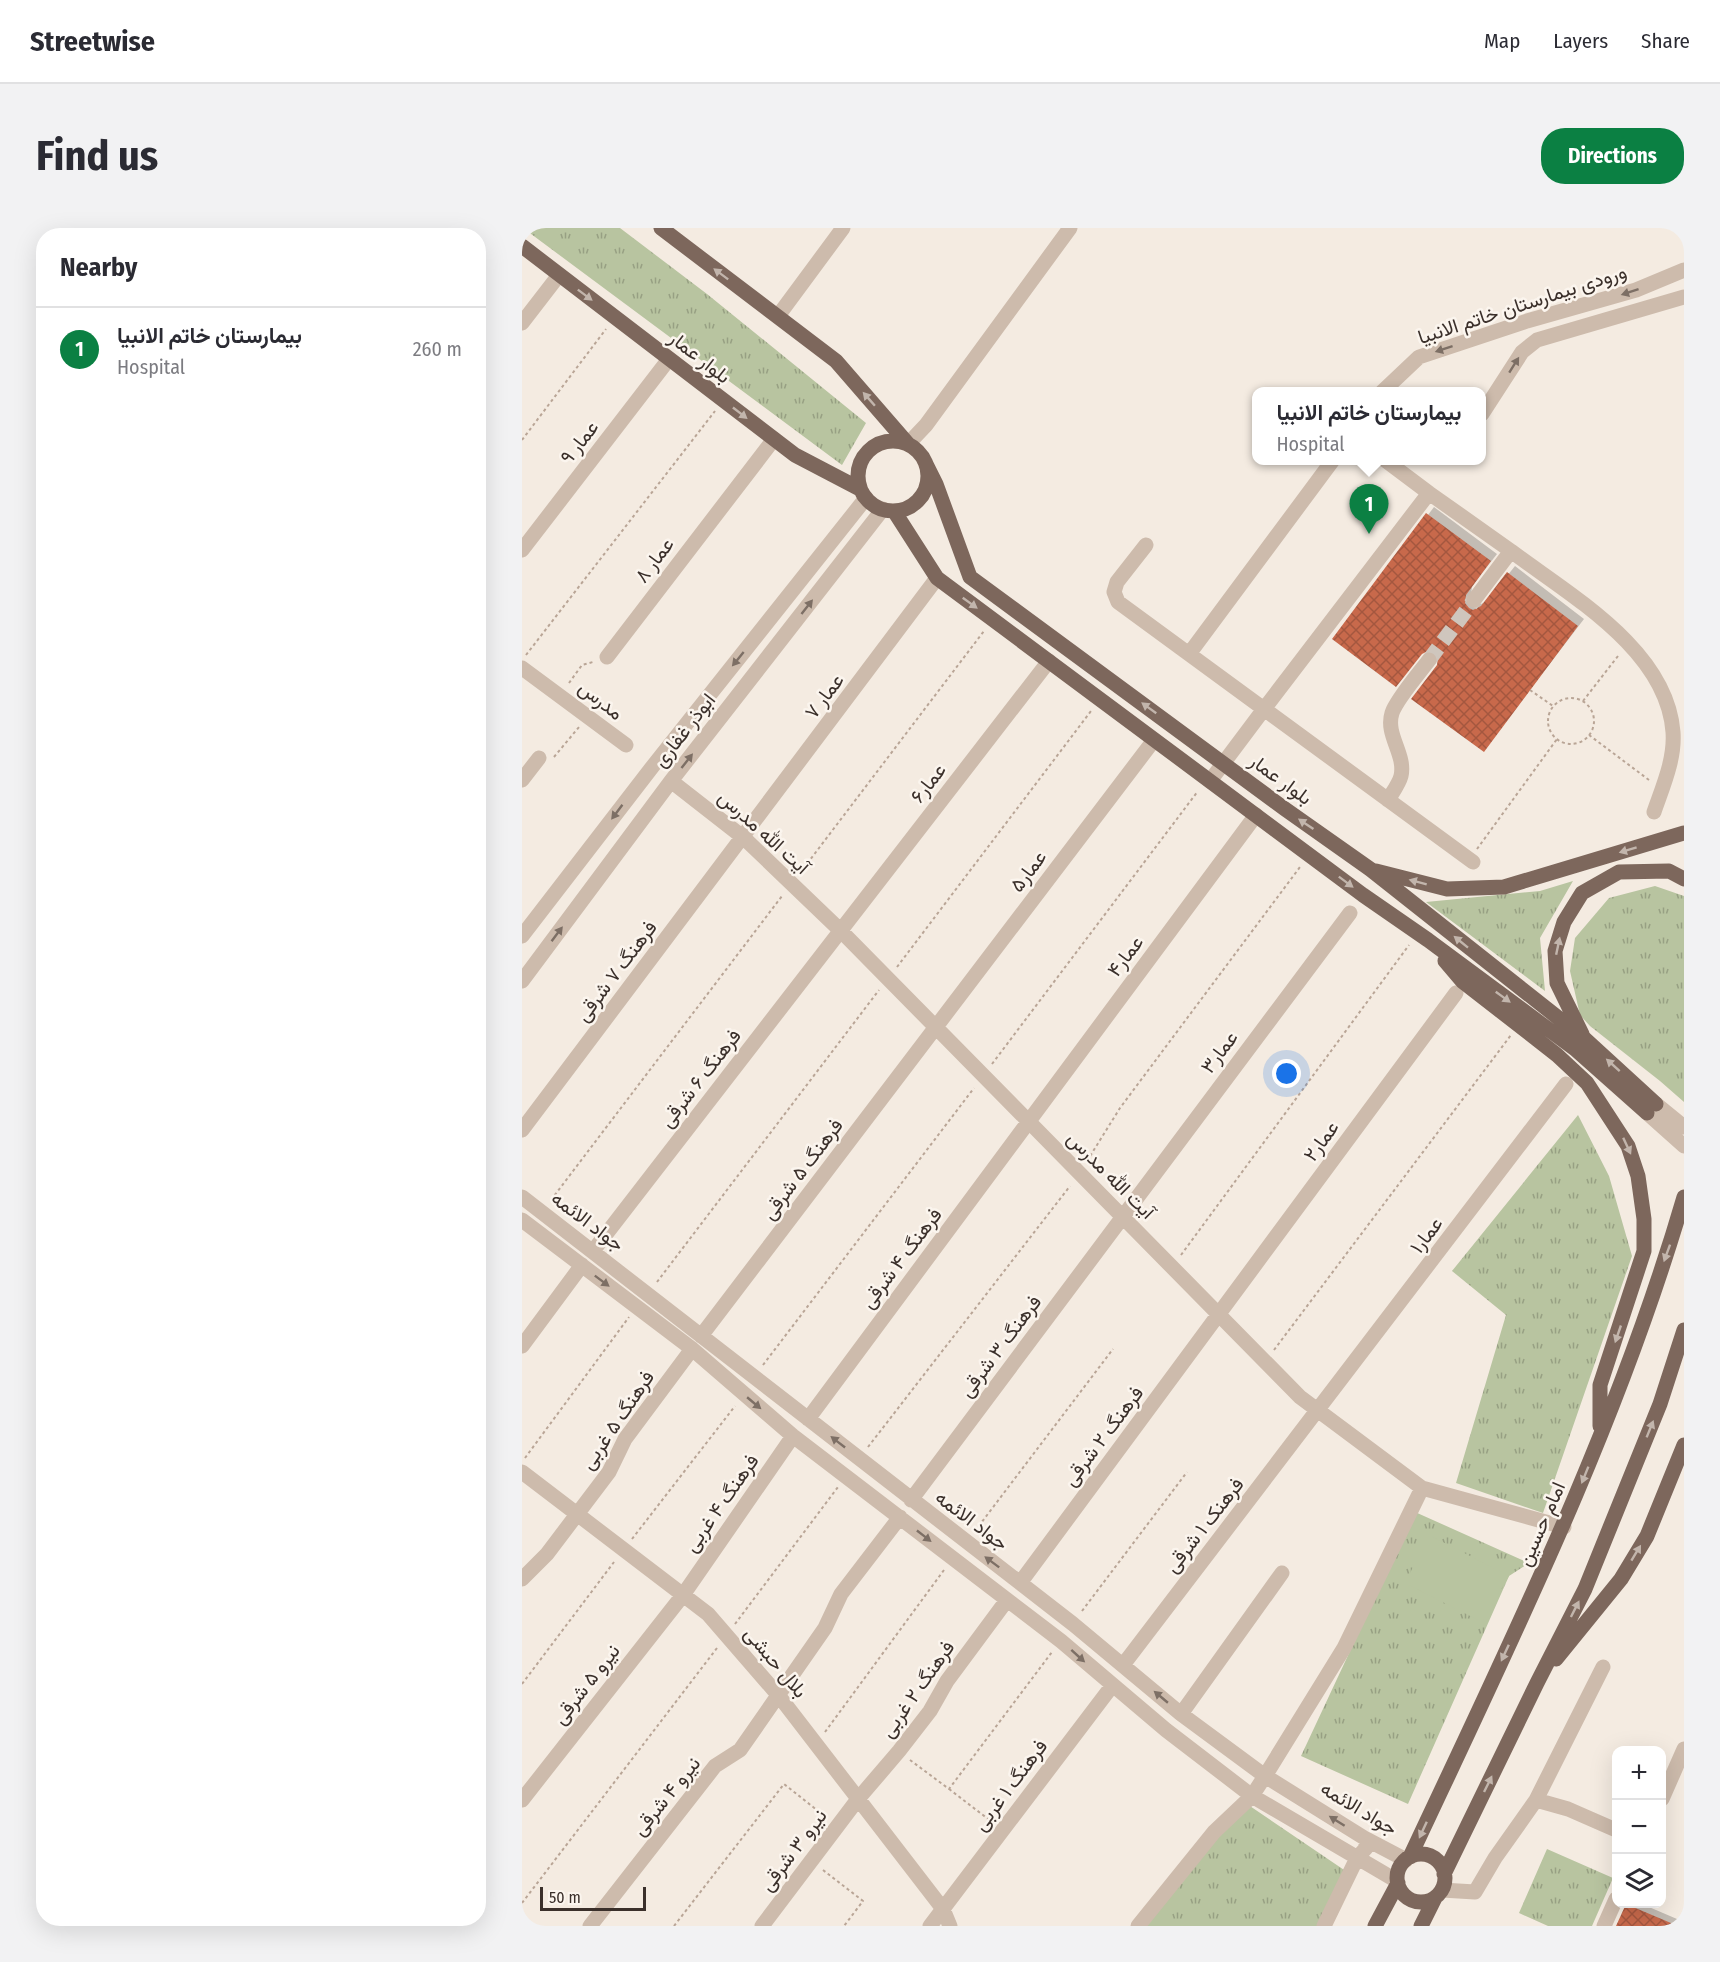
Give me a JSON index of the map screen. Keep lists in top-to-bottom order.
{
  "streets": {
    "main road": ["بلوار عمار", "امام حسین"],
    "street": [
      "ورودی بیمارستان خاتم الانبیا",
      "عمار ۹",
      "عمار ۸",
      "عمار ۷",
      "مدرس",
      "ابوذر غفاری",
      "عمار۶",
      "آیت الله مدرس",
      "عمار۵",
      "عمار۴",
      "فرهنگ ۷ شرقی",
      "عمار۳",
      "فرهنگ ۶ شرقی",
      "عمار۲",
      "فرهنگ ۵ شرقی",
      "جواد الائمه",
      "عمار۱",
      "فرهنگ ۴ شرقی",
      "فرهنگ ۳ شرقی",
      "فرهنگ ۵ غربی",
      "فرهنگ ۲ شرقی",
      "فرهنگ ۴ غربی",
      "فرهنک ۱ شرقی",
      "بلال حبشی",
      "نیرو ۵ شرقی",
      "فرهنگ ۲ غربی",
      "فرهنگ ۱ غربی",
      "نیرو ۴ شرقی",
      "نیرو ۳ شرقی"
    ]
  },
  "crossings": [
    ["بلوار عمار", "عمار ۹"],
    ["بلوار عمار", "عمار ۸"],
    ["بلوار عمار", "ابوذر غفاری"],
    ["عمار ۷", "آیت الله مدرس"],
    ["عمار ۷", "فرهنگ ۷ شرقی"],
    ["ابوذر غفاری", "آیت الله مدرس"],
    ["عمار۶", "آیت الله مدرس"],
    ["عمار۶", "فرهنگ ۶ شرقی"],
    ["آیت الله مدرس", "عمار۵"],
    ["آیت الله مدرس", "عمار۴"],
    ["آیت الله مدرس", "فرهنگ ۷ شرقی"],
    ["آیت الله مدرس", "عمار۳"],
    ["آیت الله مدرس", "فرهنگ ۶ شرقی"],
    ["آیت الله مدرس", "عمار۲"],
    ["آیت الله مدرس", "فرهنگ ۵ شرقی"],
    ["آیت الله مدرس", "عمار۱"],
    ["آیت الله مدرس", "فرهنگ ۴ شرقی"],
    ["آیت الله مدرس", "فرهنگ ۳ شرقی"],
    ["آیت الله مدرس", "فرهنگ ۲ شرقی"],
    ["آیت الله مدرس", "امام حسین"],
    ["آیت الله مدرس", "فرهنک ۱ شرقی"],
    ["عمار۵", "فرهنگ ۵ شرقی"],
    ["عمار۴", "فرهنگ ۴ شرقی"],
    ["عمار۳", "فرهنگ ۳ شرقی"],
    ["فرهنگ ۶ شرقی", "جواد الائمه"],
    ["عمار۲", "فرهنگ ۲ شرقی"],
    ["فرهنگ ۵ شرقی", "جواد الائمه"],
    ["جواد الائمه", "فرهنگ ۴ شرقی"],
    ["جواد الائمه", "فرهنگ ۳ شرقی"],
    ["جواد الائمه", "فرهنگ ۵ غربی"],
    ["جواد الائمه", "فرهنگ ۲ شرقی"],
    ["جواد الائمه", "فرهنگ ۴ غربی"],
    ["جواد الائمه", "امام حسین"],
    ["جواد الائمه", "فرهنک ۱ شرقی"],
    ["جواد الائمه", "فرهنگ ۲ غربی"],
    ["جواد الائمه", "فرهنگ ۱ غربی"],
    ["جواد الائمه", "نیرو ۴ شرقی"],
    ["عمار۱", "فرهنک ۱ شرقی"],
    ["فرهنگ ۵ غربی", "بلال حبشی"],
    ["فرهنگ ۴ غربی", "بلال حبشی"],
    ["فرهنگ ۴ غربی", "نیرو ۵ شرقی"],
    ["بلال حبشی", "نیرو ۵ شرقی"],
    ["بلال حبشی", "فرهنگ ۲ غربی"],
    ["بلال حبشی", "فرهنگ ۱ غربی"],
    ["بلال حبشی", "نیرو ۴ شرقی"],
    ["بلال حبشی", "نیرو ۳ شرقی"],
    ["فرهنگ ۲ غربی", "نیرو ۳ شرقی"]
  ],
  "scale_bar": "50 m",
  "page": {
    "header": "Streetwise",
    "nav": ["Map", "Layers", "Share"],
    "buttons": "Directions",
    "title": "Find us",
    "heading": "Nearby",
    "list": [
      {
        "mark": "1",
        "name": "بیمارستان خاتم الانبیا",
        "note": "Hospital",
        "value": "260 m"
      }
    ],
    "popup": ["بیمارستان خاتم الانبیا", "Hospital"],
    "pins": "1",
    "map_buttons": ["+", "−"],
    "scale": "50 m"
  }
}
